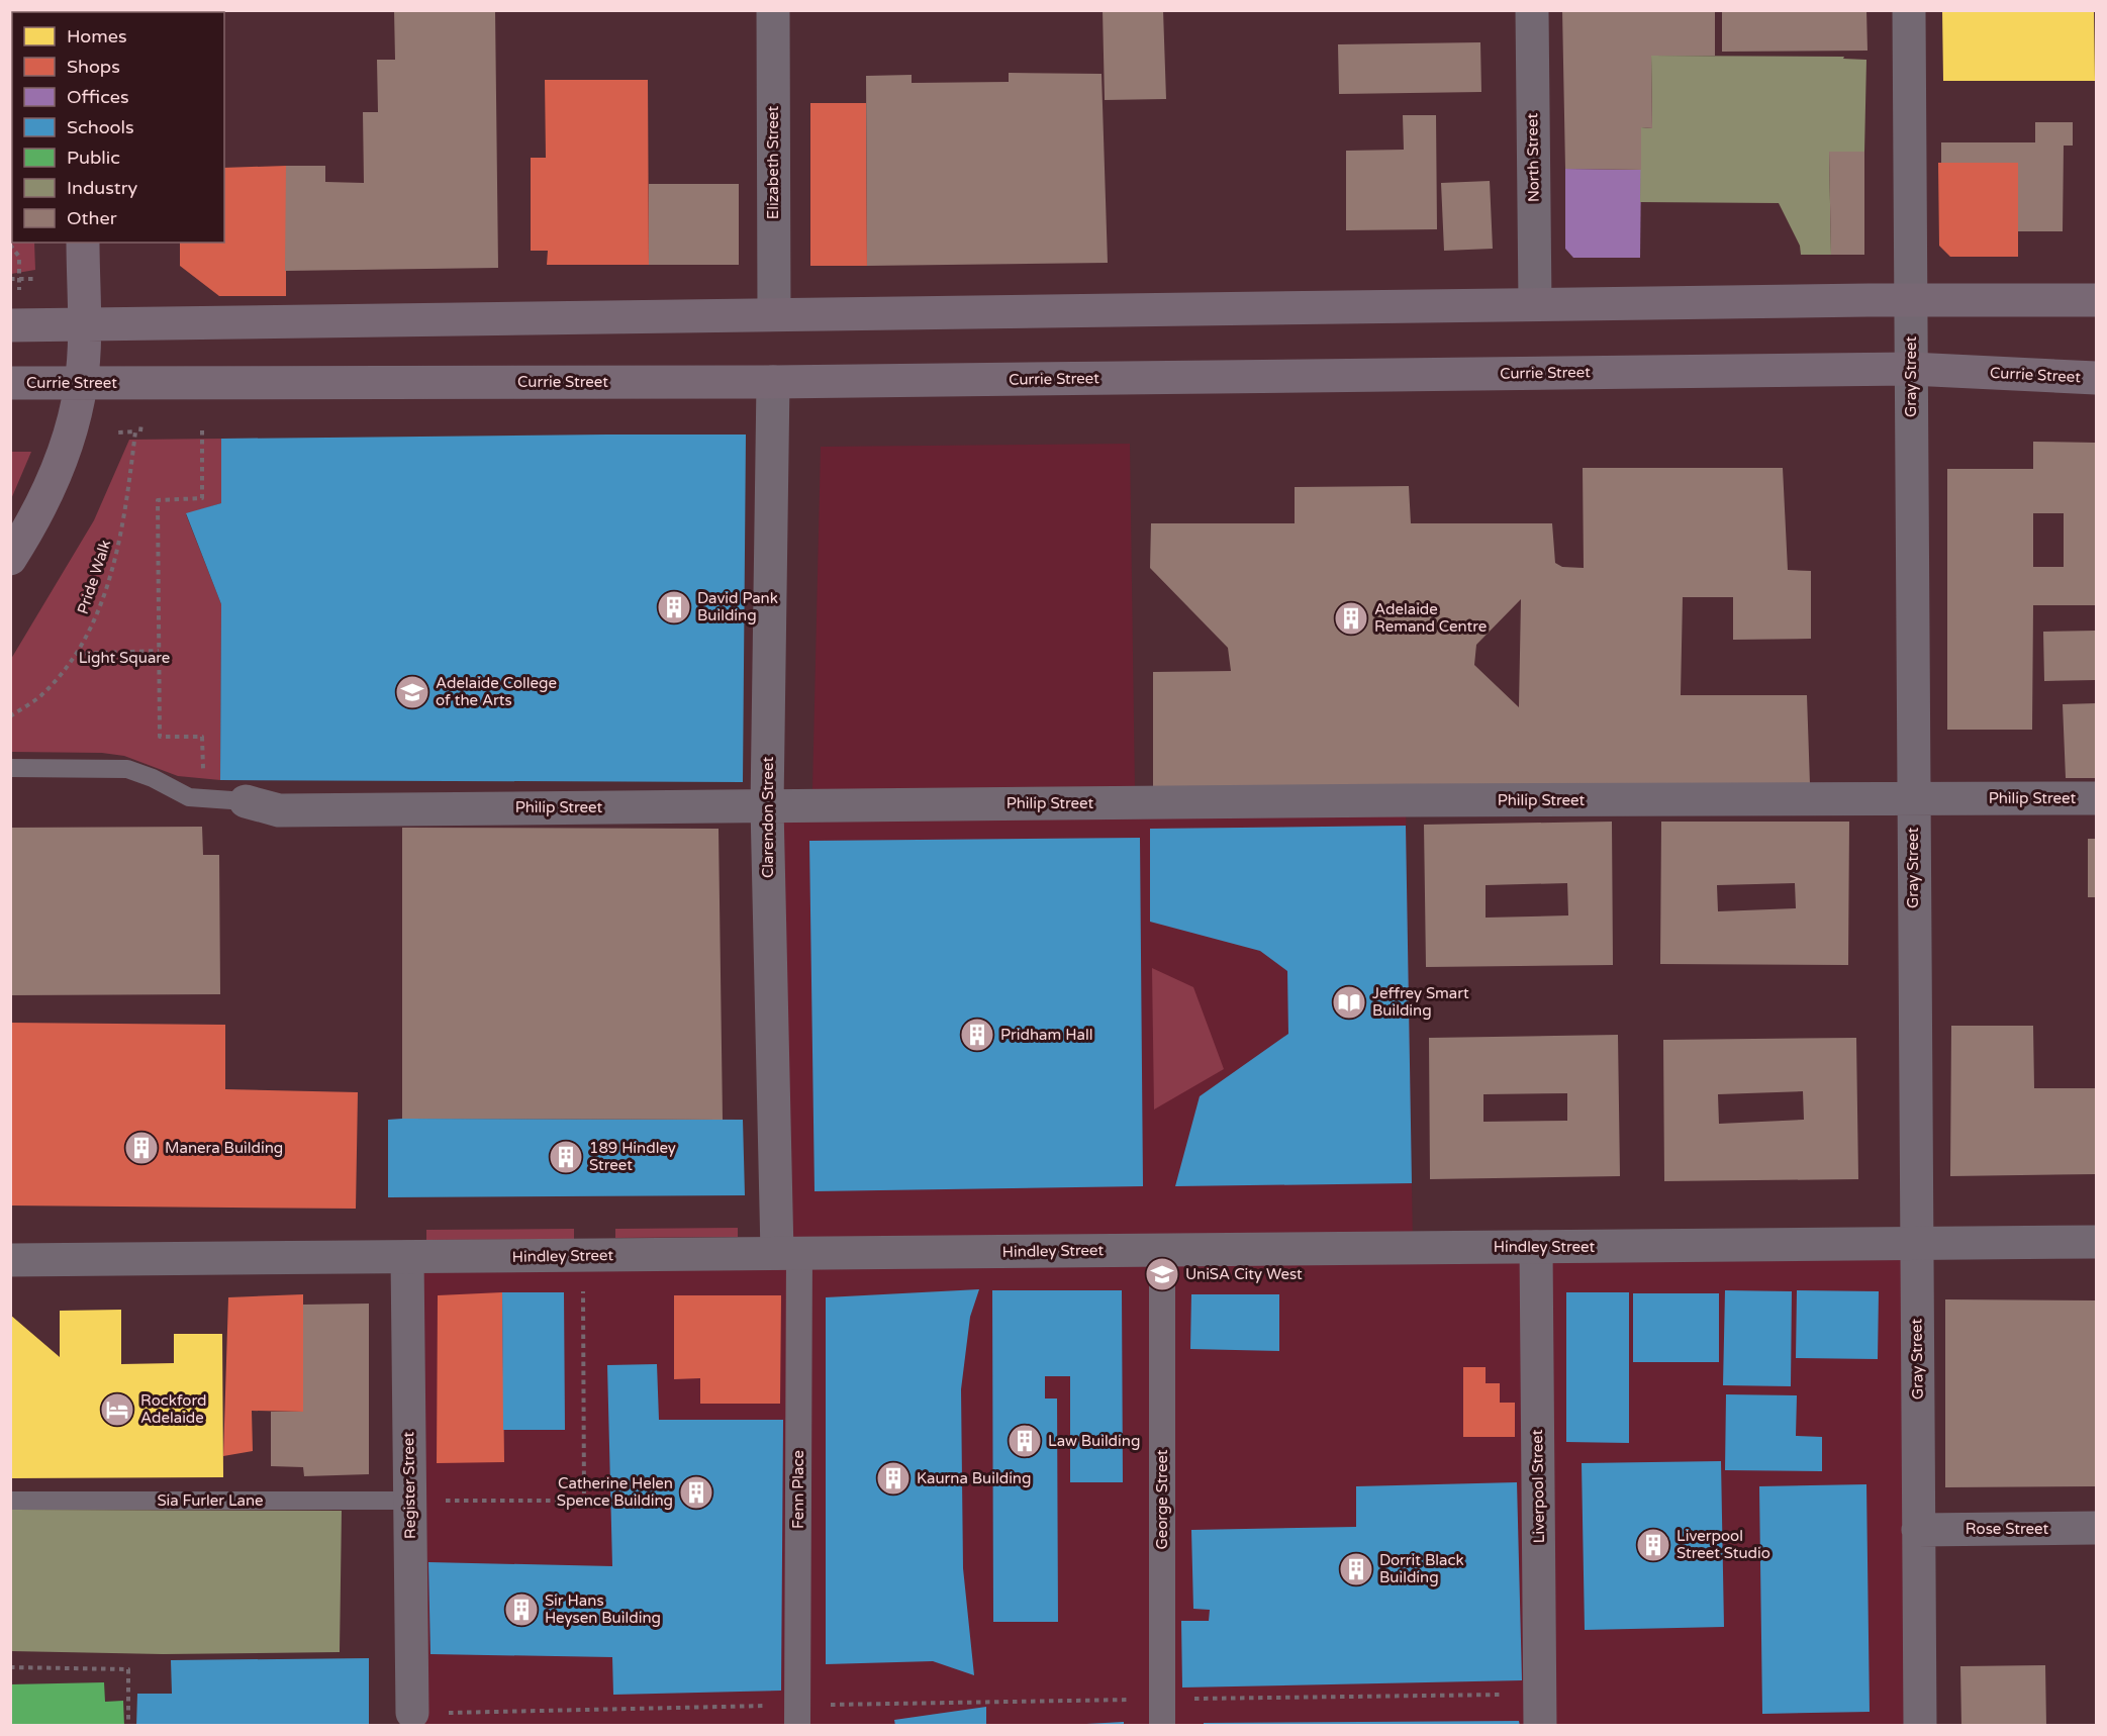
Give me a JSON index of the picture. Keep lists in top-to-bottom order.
{
  "streets": {
    "main road": ["Currie Street"],
    "street": [
      "North Street",
      "Elizabeth Street",
      "Gray Street",
      "Philip Street",
      "Clarendon Street",
      "Hindley Street",
      "Register Street",
      "Liverpool Street",
      "Fenn Place",
      "George Street",
      "Rose Street"
    ],
    "lane": ["Sia Furler Lane"],
    "path": ["Pride Walk"]
  },
  "crossings": [
    ["Currie Street", "Gray Street"],
    ["Currie Street", "Clarendon Street"],
    ["Gray Street", "Philip Street"],
    ["Gray Street", "Hindley Street"],
    ["Gray Street", "Rose Street"],
    ["Philip Street", "Clarendon Street"],
    ["Clarendon Street", "Hindley Street"],
    ["Clarendon Street", "Fenn Place"],
    ["Hindley Street", "Register Street"],
    ["Hindley Street", "Liverpool Street"],
    ["Hindley Street", "Fenn Place"],
    ["Register Street", "Sia Furler Lane"]
  ],
  "parks": ["Light Square"],
  "places": {
    "building": [
      "David Pank Building",
      "Adelaide Remand Centre",
      "Pridham Hall",
      "Manera Building",
      "189 Hindley Street",
      "Law Building",
      "Kaurna Building",
      "Catherine Helen Spence Building",
      "Liverpool Street Studio",
      "Dorrit Black Building",
      "Sir Hans Heysen Building"
    ],
    "school or university": ["Adelaide College of the Arts", "UniSA City West"],
    "library": ["Jeffrey Smart Building"],
    "hotel": ["Rockford Adelaide"]
  },
  "legend": [
    "Homes",
    "Shops",
    "Offices",
    "Schools",
    "Public",
    "Industry",
    "Other"
  ]
}
